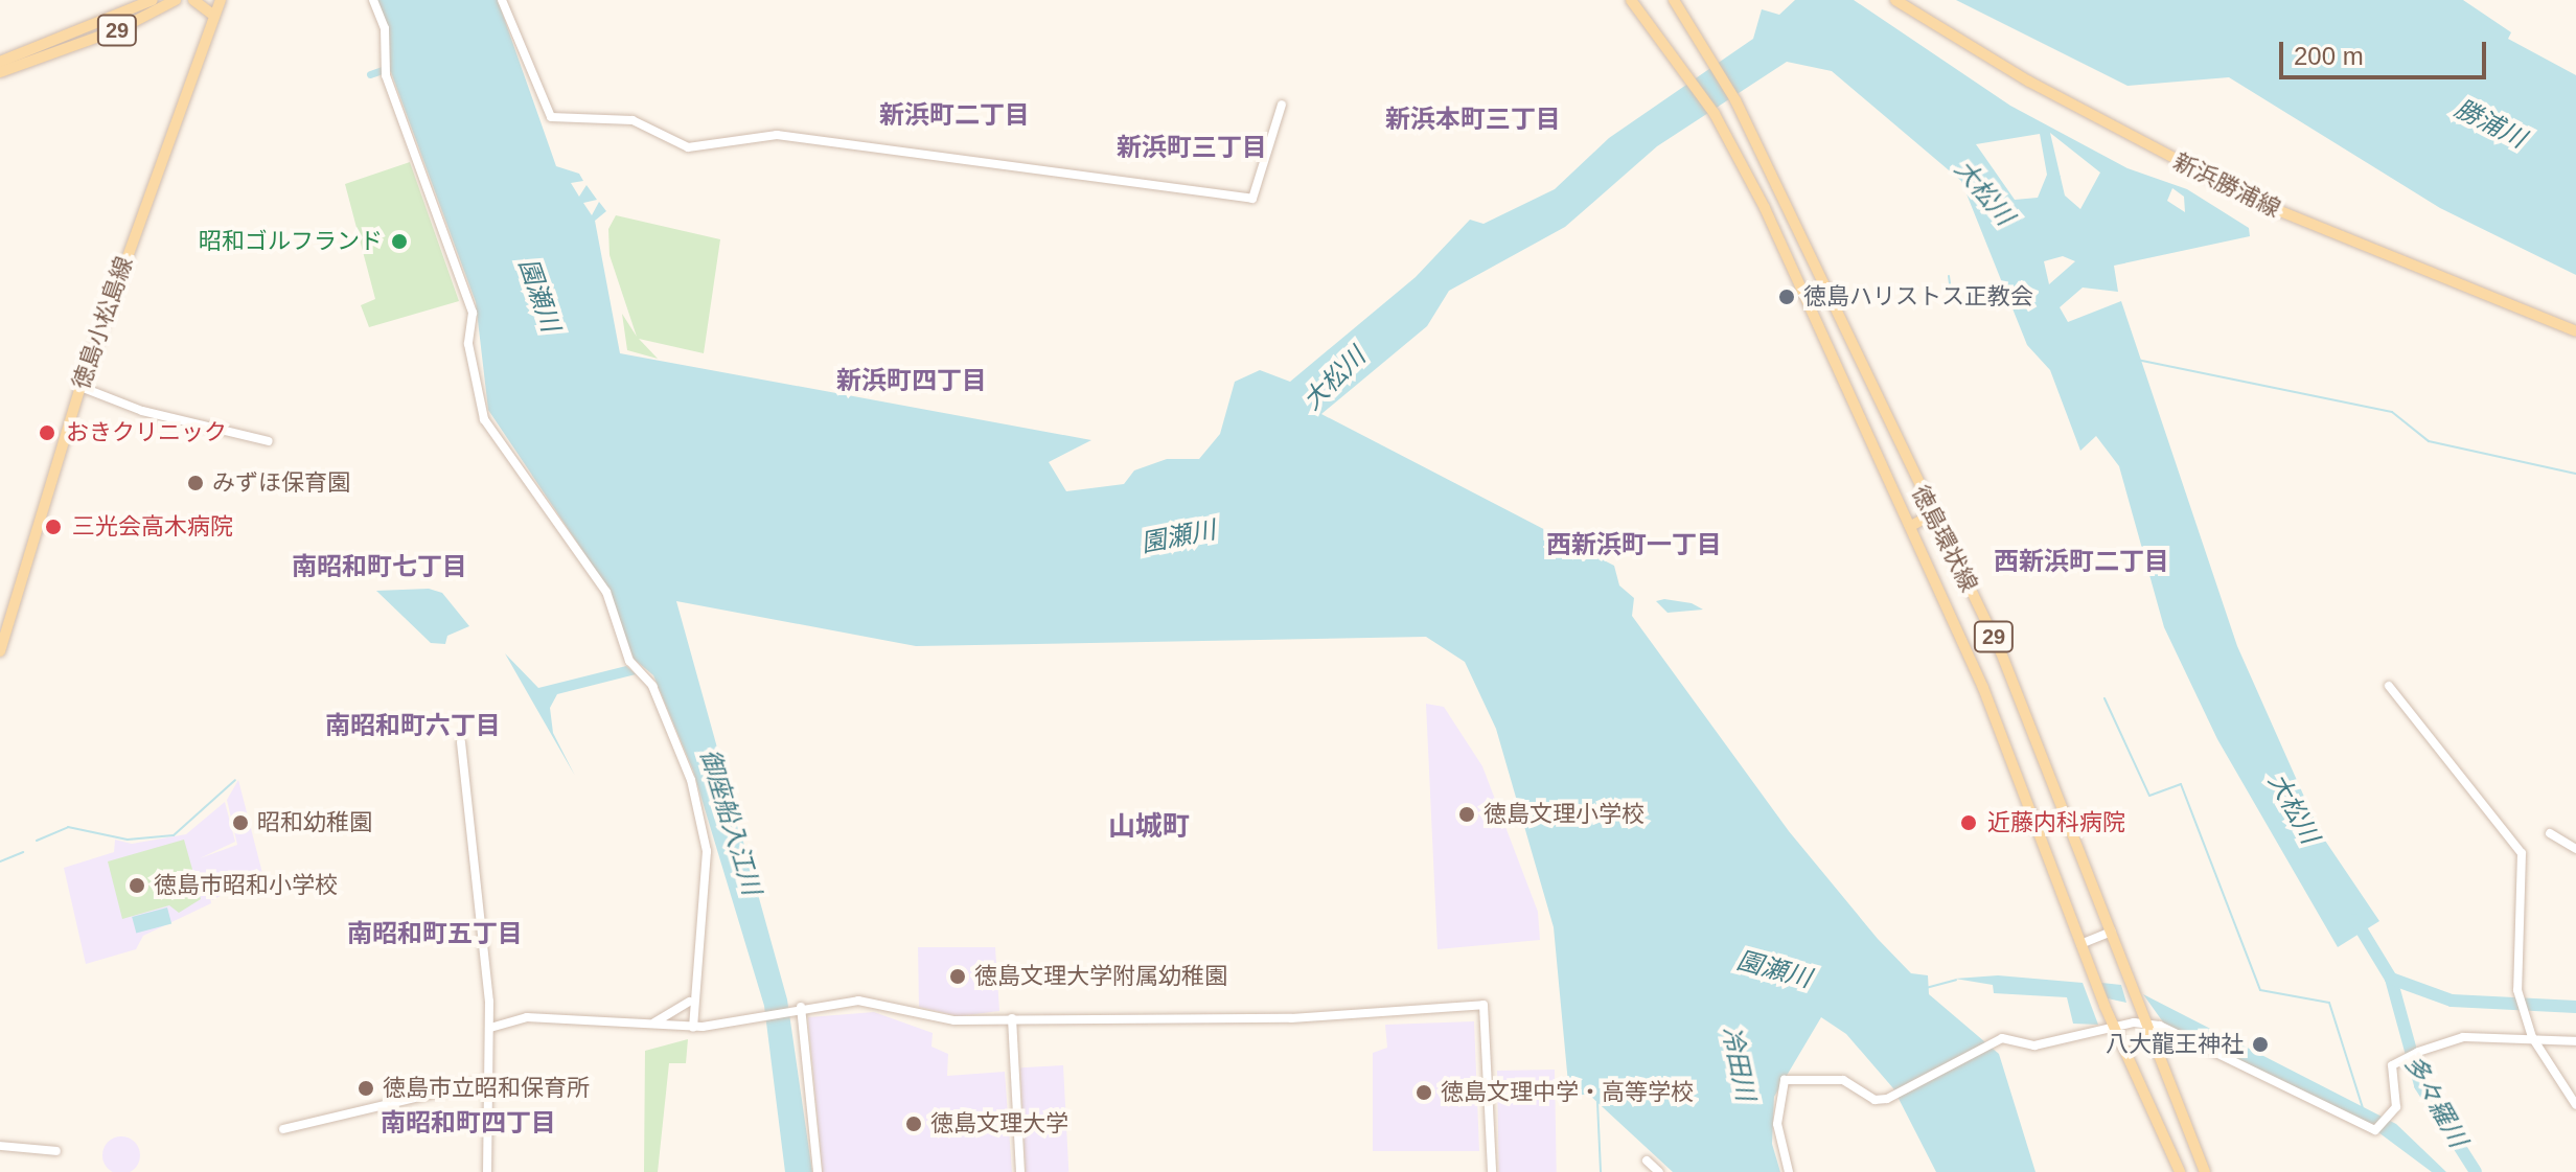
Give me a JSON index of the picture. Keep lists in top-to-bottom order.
{
  "streets": {
    "main road": [
      "29",
      "新浜勝浦線",
      "徳島小松島線",
      "徳島環状線"
    ]
  },
  "districts": [
    "新浜町二丁目",
    "新浜本町三丁目",
    "新浜町三丁目",
    "新浜町四丁目",
    "西新浜町一丁目",
    "西新浜町二丁目",
    "南昭和町七丁目",
    "南昭和町六丁目",
    "山城町",
    "南昭和町五丁目",
    "南昭和町四丁目"
  ],
  "water": [
    "勝浦川",
    "大松川",
    "園瀬川",
    "御座船入江川",
    "冷田川",
    "多々羅川"
  ],
  "places": [
    "昭和ゴルフランド",
    "徳島ハリストス正教会",
    "おきクリニック",
    "みずほ保育園",
    "三光会高木病院",
    "徳島文理小学校",
    "昭和幼稚園",
    "近藤内科病院",
    "徳島市昭和小学校",
    "徳島文理大学附属幼稚園",
    "八大龍王神社",
    "徳島市立昭和保育所",
    "徳島文理中学・高等学校",
    "徳島文理大学"
  ],
  "scale_bar": "200 m"
}
